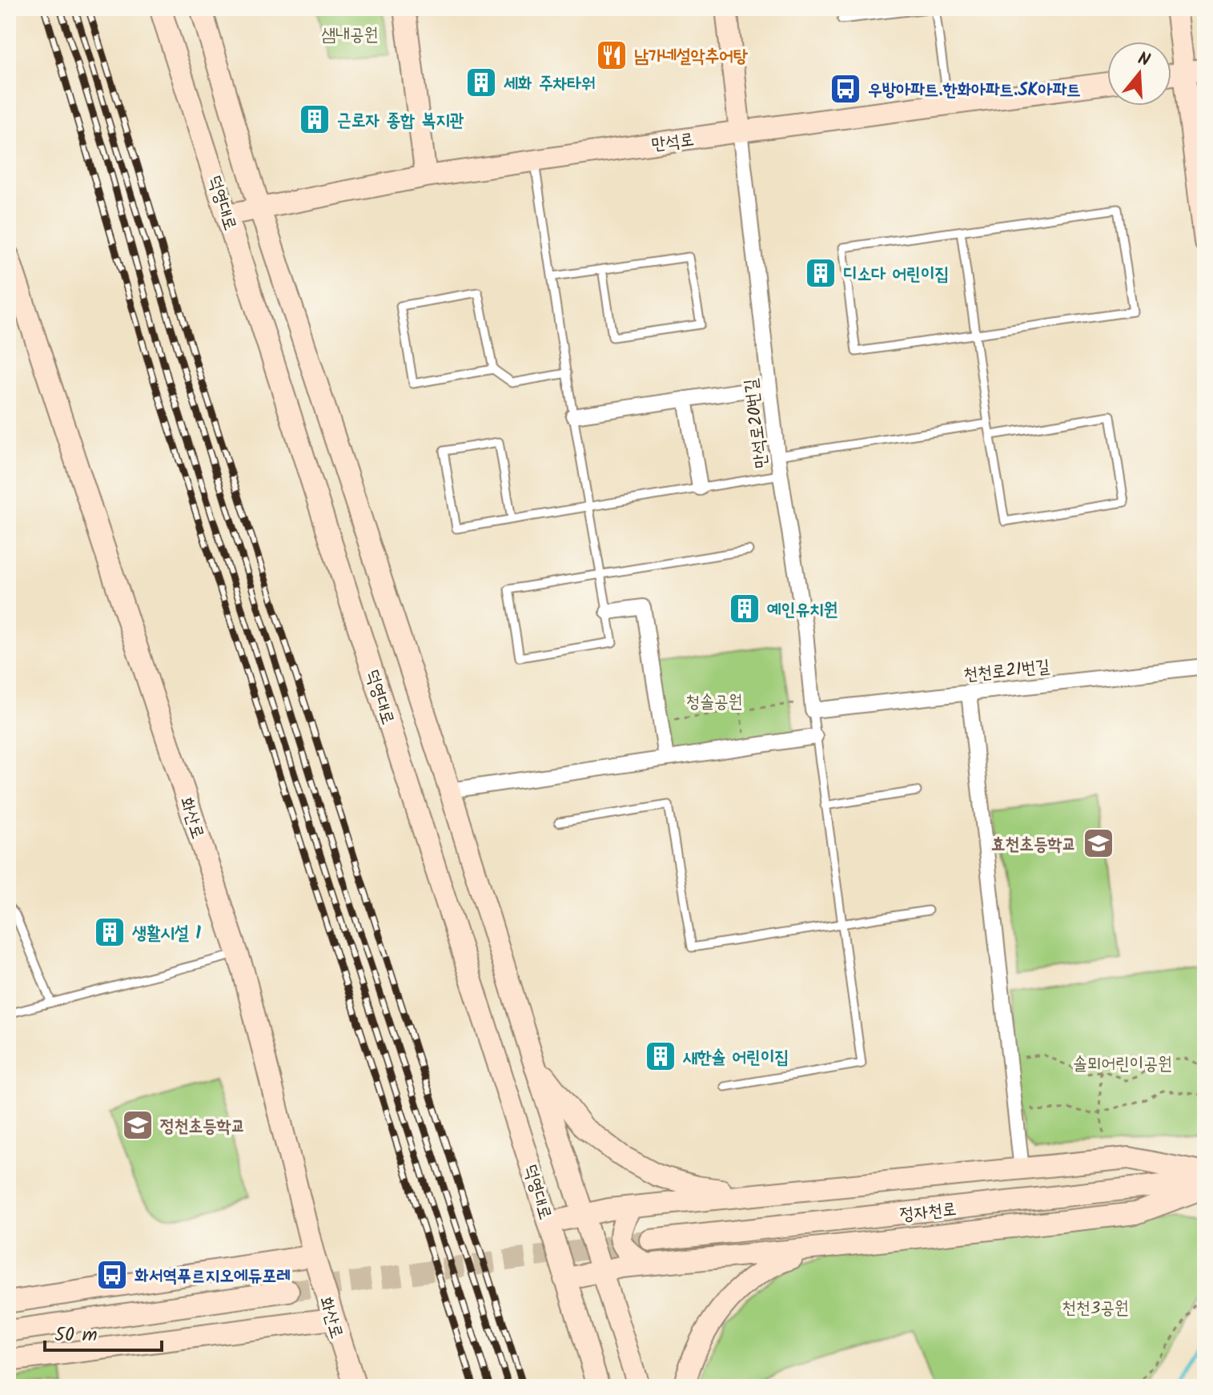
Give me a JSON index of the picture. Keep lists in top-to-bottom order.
{
  "streets": {
    "street": [
      "만석로",
      "덕영대로",
      "만석로20번길",
      "천천로21번길",
      "화산로",
      "정자천로"
    ]
  },
  "crossings": [
    ["만석로", "덕영대로"],
    ["만석로", "만석로20번길"],
    ["만석로20번길", "천천로21번길"]
  ],
  "parks": [
    "샘내공원",
    "청솔공원",
    "솔뫼어린이공원",
    "천천3공원"
  ],
  "places": {
    "restaurant": ["남가네설악추어탕"],
    "building": [
      "세화 주차타워",
      "근로자 종합 복지관",
      "디소다 어린이집",
      "예인유치원",
      "생활시설 1",
      "새한솔 어린이집"
    ],
    "bus stop": ["우방아파트.한화아파트.SK아파트", "화서역푸르지오에듀포레"],
    "school or university": ["효천초등학교", "정천초등학교"]
  },
  "scale_bar": "50 m",
  "north": "top"
}
